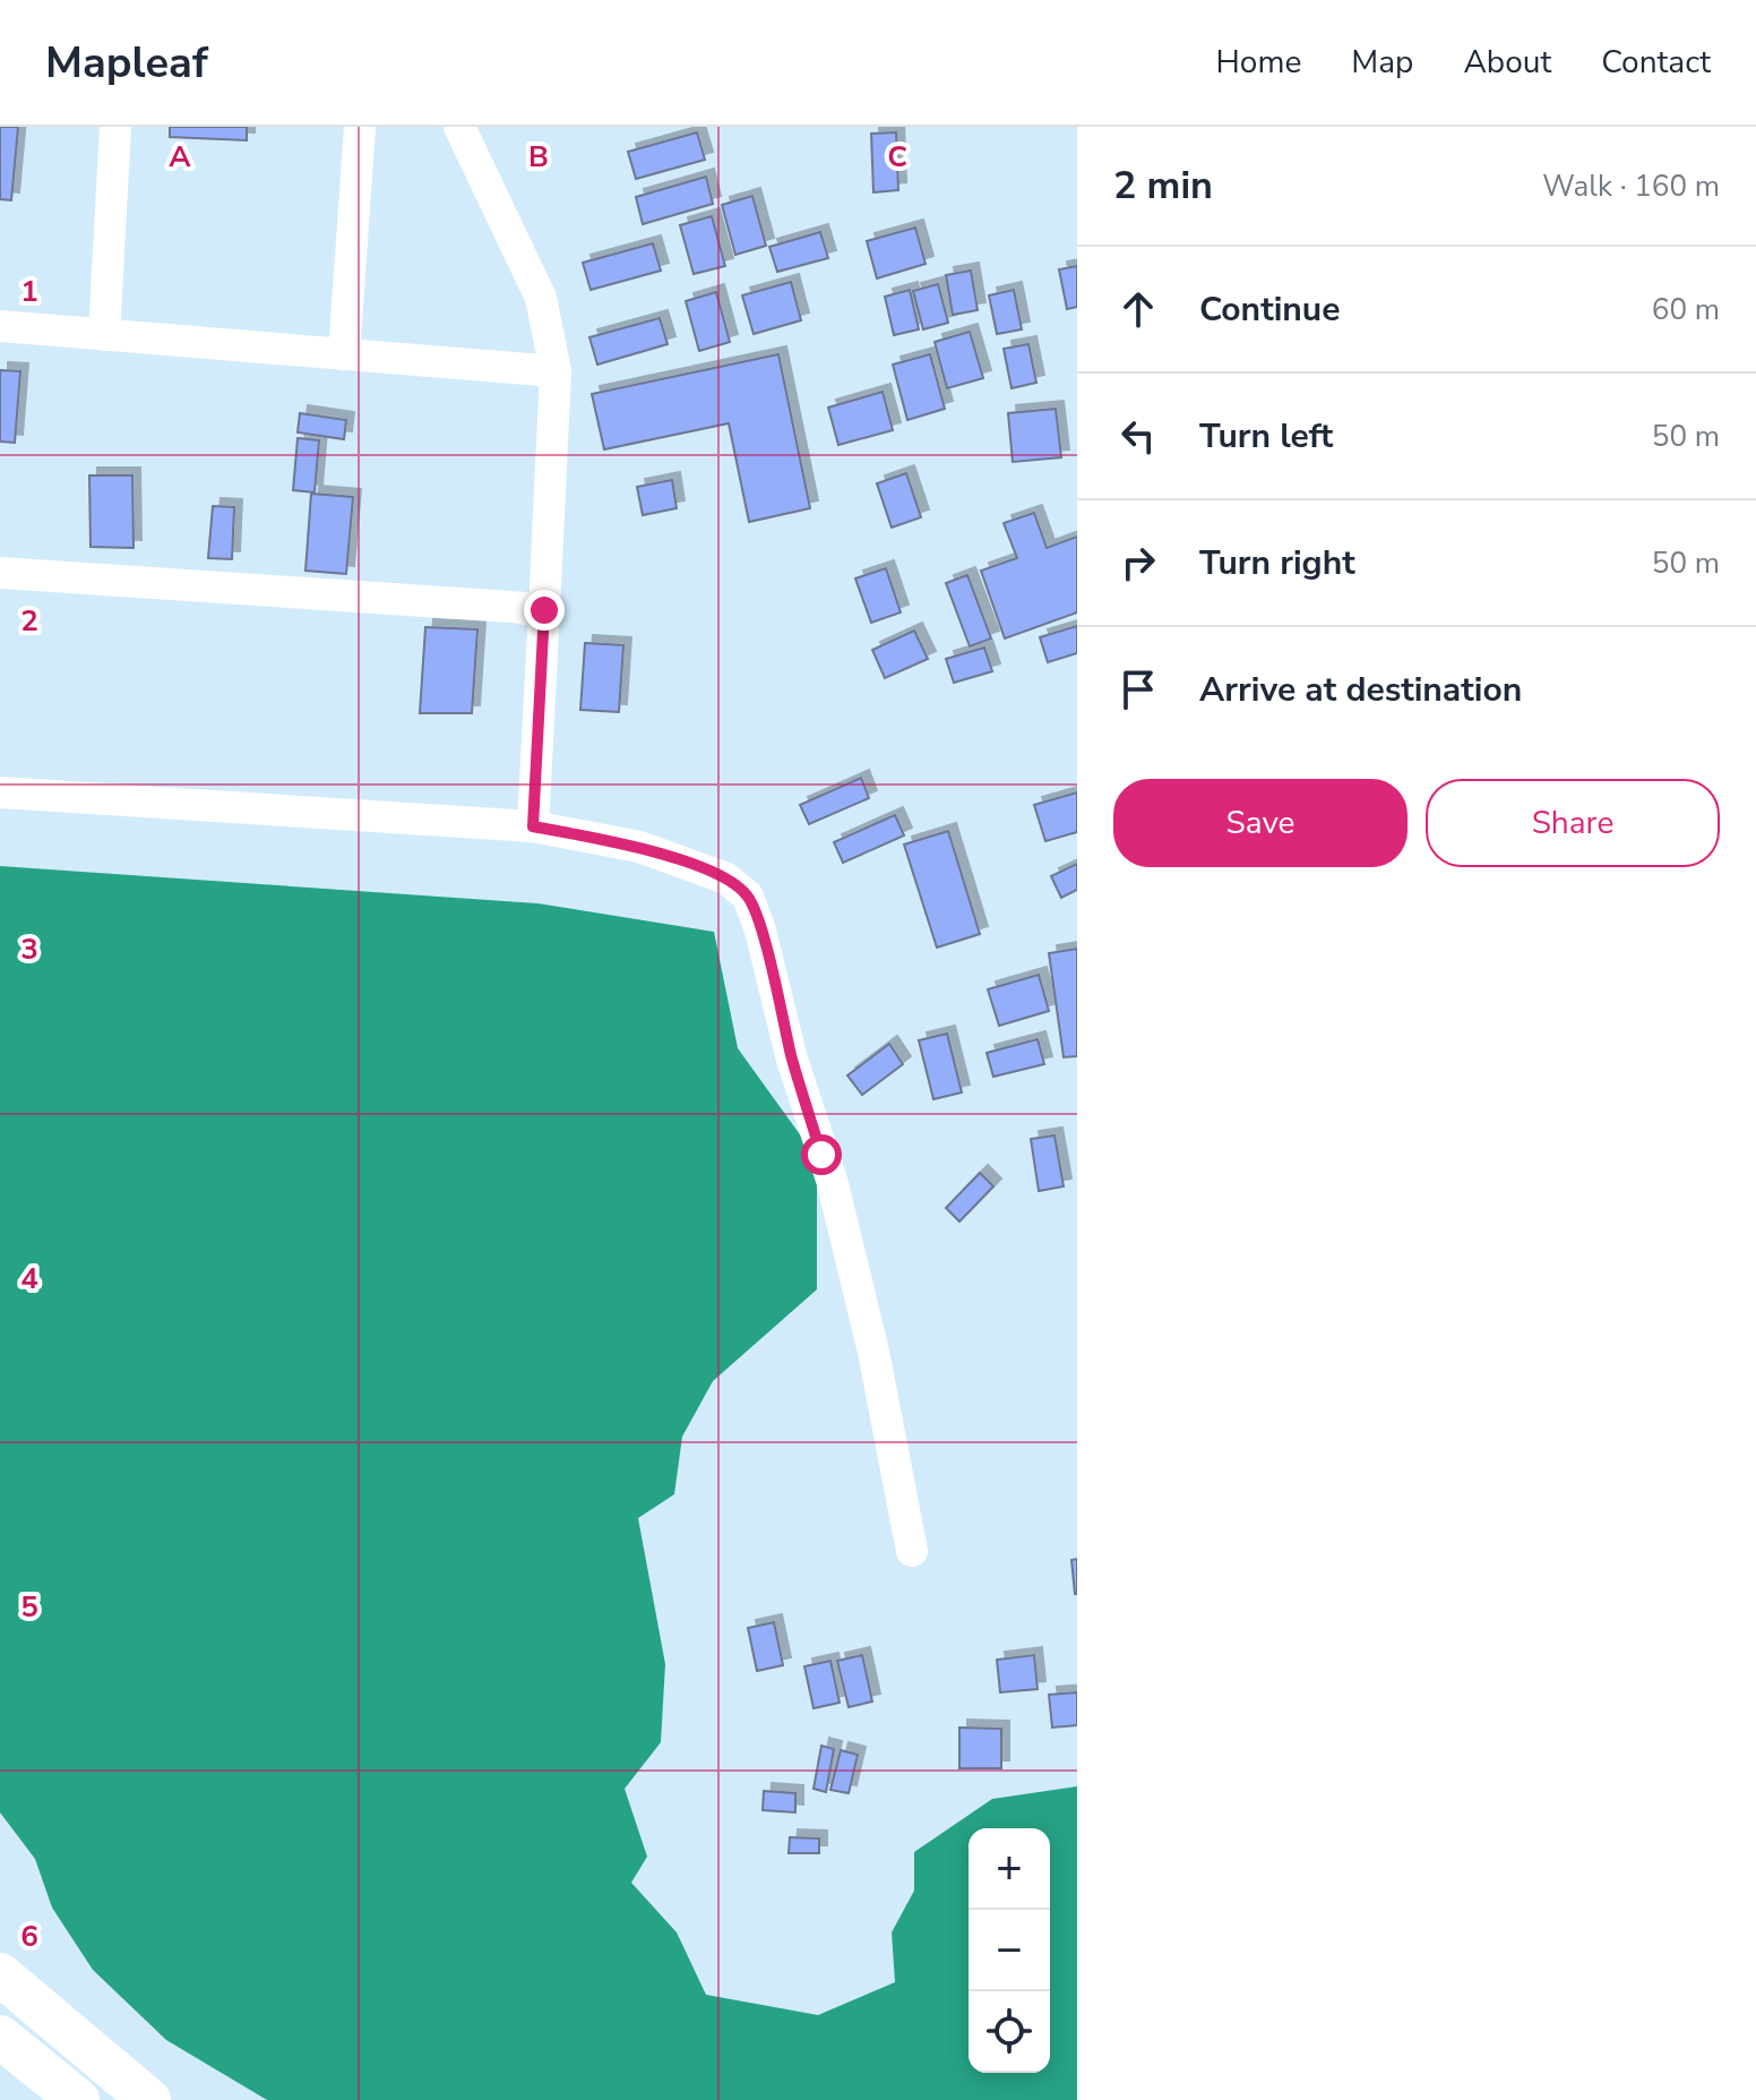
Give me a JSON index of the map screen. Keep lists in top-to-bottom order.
{
  "page": {
    "header": "Mapleaf",
    "nav": [
      "Home",
      "Map",
      "About",
      "Contact"
    ],
    "heading": ["2 min", "Walk · 160 m"],
    "list": [
      ["Continue", "60 m"],
      ["Turn left", "50 m"],
      ["Turn right", "50 m"],
      "Arrive at destination"
    ],
    "buttons": ["Save", "Share"],
    "map_buttons": ["+", "−"]
  },
  "grid": {
    "columns": ["A", "B", "C"],
    "rows": [
      "1",
      "2",
      "3",
      "4",
      "5",
      "6"
    ]
  }
}
